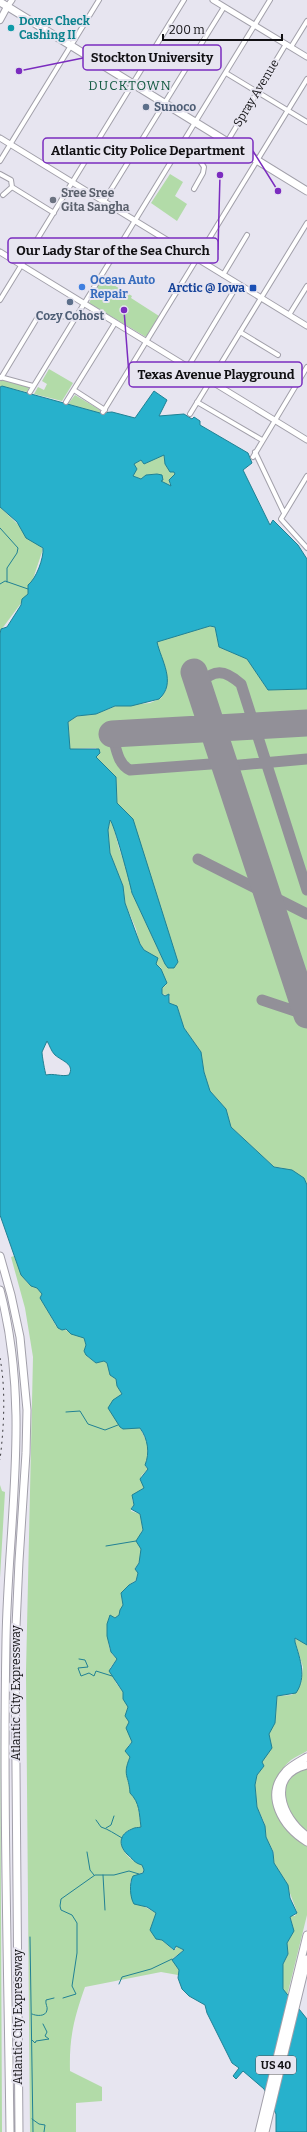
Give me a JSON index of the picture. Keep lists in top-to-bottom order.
{
  "streets": {
    "highway": ["Atlantic City Expressway", "US 40"],
    "street": ["Spray Avenue"]
  },
  "districts": ["DUCKTOWN"],
  "places": {
    "other": [
      "Dover Check Cashing II",
      "Stockton University",
      "Sunoco",
      "Our Lady Star of the Sea Church",
      "Atlantic City Police Department",
      "Sree Sree Gita Sangha",
      "Ocean Auto Repair",
      "Cozy Cohost",
      "Texas Avenue Playground"
    ],
    "transit": ["Arctic @ Iowa"]
  },
  "scale_bar": "200 m"
}
